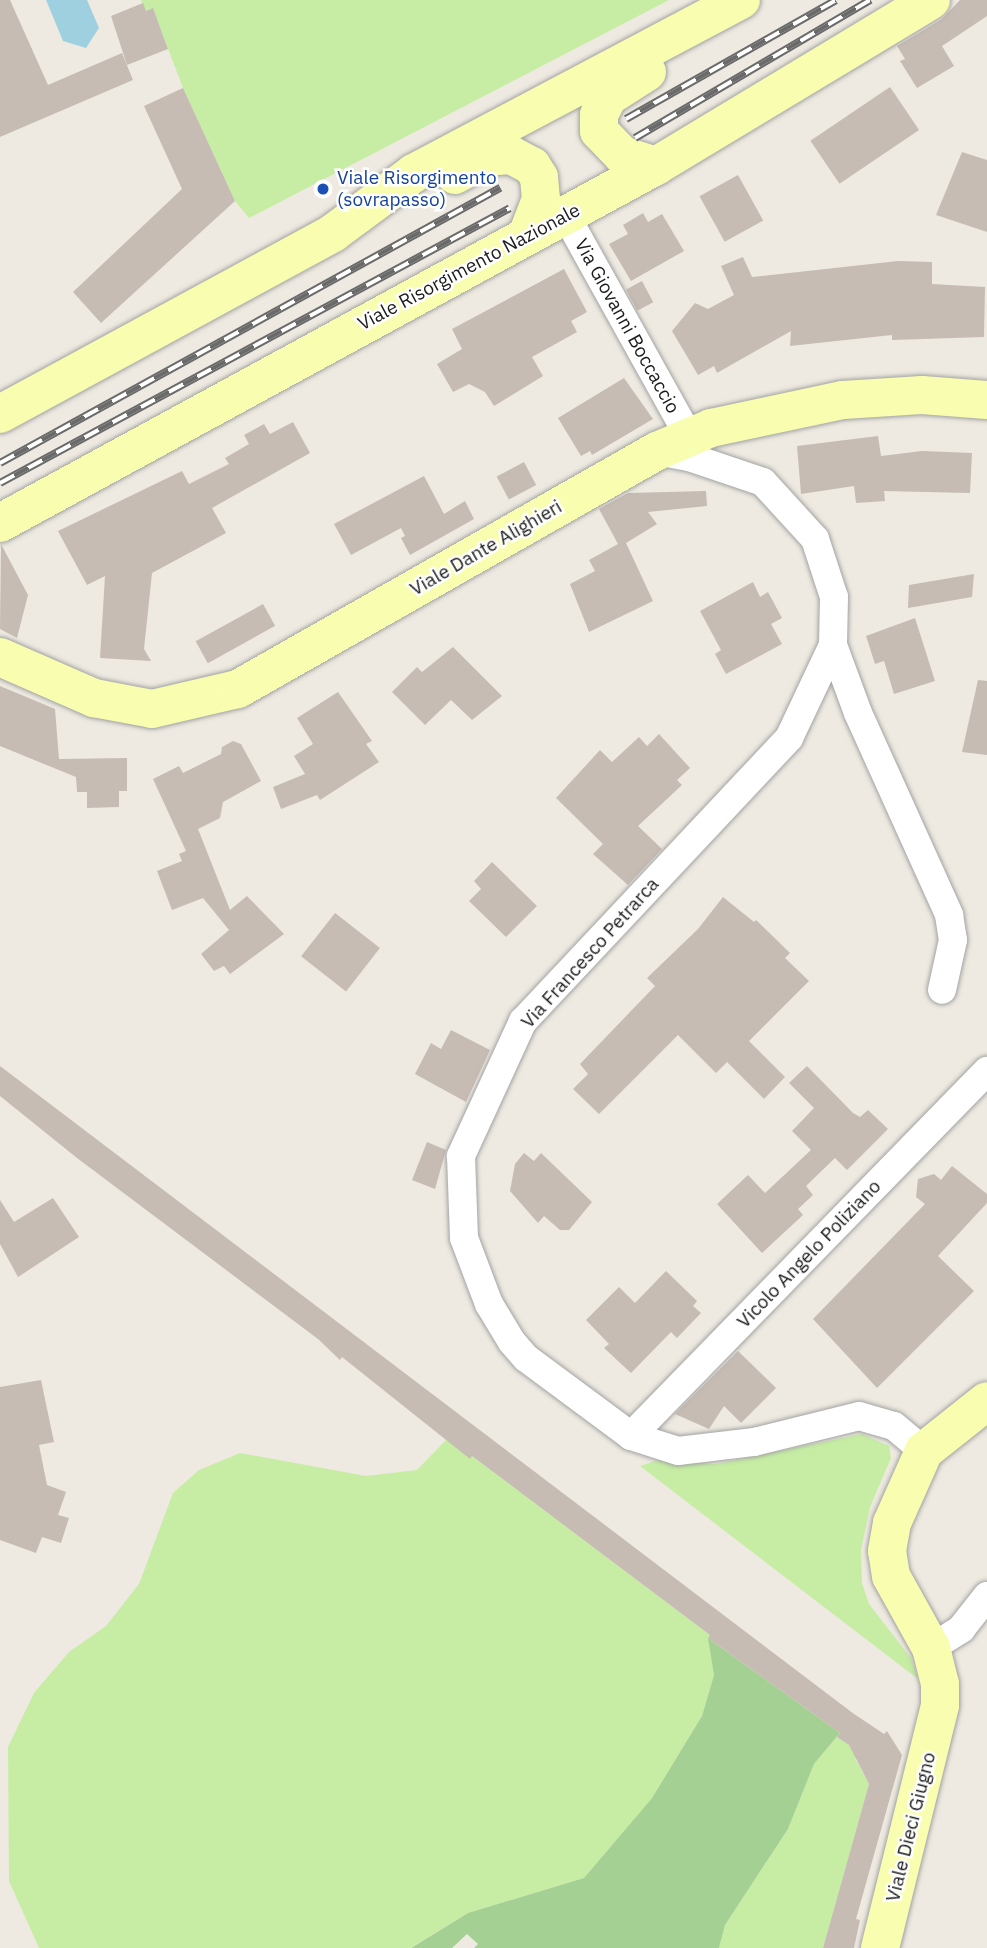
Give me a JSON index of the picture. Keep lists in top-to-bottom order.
{
  "streets": {
    "main road": ["Viale Risorgimento Nazionale", "Viale Dante Alighieri", "Viale Dieci Giugno"],
    "street": ["Via Giovanni Boccaccio", "Via Francesco Petrarca", "Vicolo Angelo Poliziano"]
  },
  "crossings": [
    ["Viale Risorgimento Nazionale", "Via Giovanni Boccaccio"],
    ["Via Giovanni Boccaccio", "Viale Dante Alighieri"],
    ["Via Giovanni Boccaccio", "Via Francesco Petrarca"],
    ["Viale Dante Alighieri", "Via Francesco Petrarca"],
    ["Via Francesco Petrarca", "Vicolo Angelo Poliziano"]
  ],
  "places": ["Viale Risorgimento (sovrapasso)"]
}
